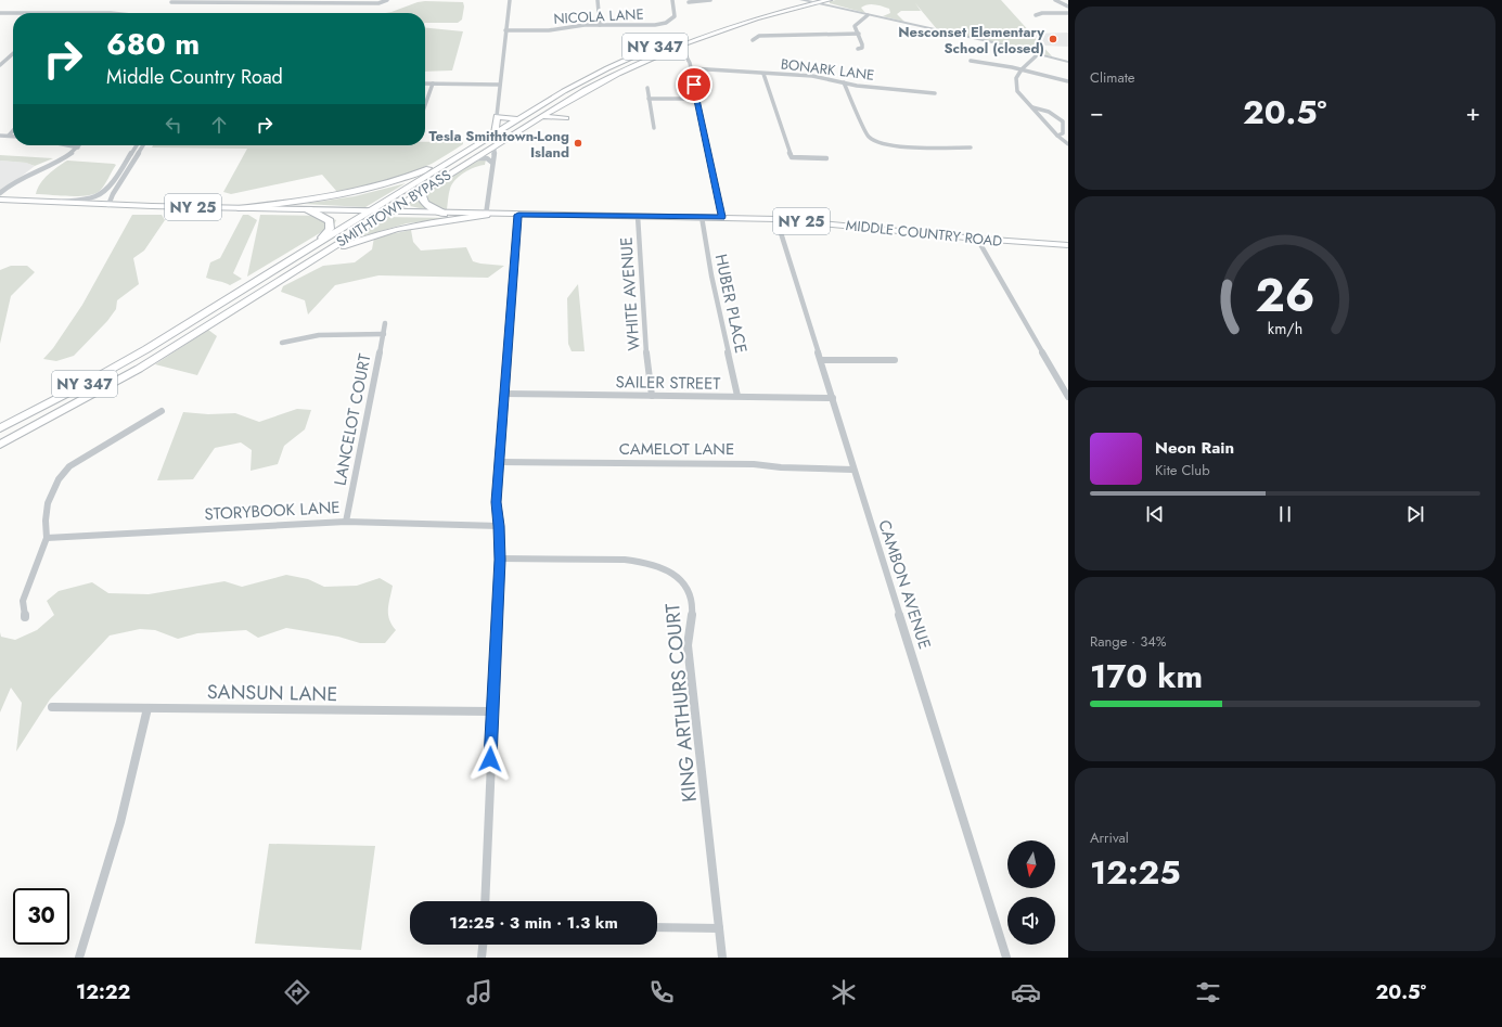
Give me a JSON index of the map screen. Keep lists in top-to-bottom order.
{
  "streets": {
    "main road": [
      "NY 347",
      "NY 25",
      "SMITHTOWN BYPASS",
      "MIDDLE COUNTRY ROAD"
    ],
    "street": [
      "NICOLA LANE",
      "BONARK LANE",
      "WHITE AVENUE",
      "HUBER PLACE",
      "SAILER STREET",
      "LANCELOT COURT",
      "CAMELOT LANE",
      "STORYBOOK LANE",
      "CAMBON AVENUE",
      "SANSUN LANE",
      "KING ARTHURS COURT"
    ]
  },
  "crossings": [
    ["NY 25", "SMITHTOWN BYPASS"],
    ["NY 25", "MIDDLE COUNTRY ROAD"],
    ["MIDDLE COUNTRY ROAD", "WHITE AVENUE"],
    ["MIDDLE COUNTRY ROAD", "HUBER PLACE"],
    ["MIDDLE COUNTRY ROAD", "CAMBON AVENUE"],
    ["WHITE AVENUE", "SAILER STREET"],
    ["HUBER PLACE", "SAILER STREET"],
    ["SAILER STREET", "CAMBON AVENUE"],
    ["LANCELOT COURT", "STORYBOOK LANE"],
    ["CAMELOT LANE", "CAMBON AVENUE"]
  ],
  "places": ["Nesconset Elementary School (closed)", "Tesla Smithtown-Long Island"],
  "north": "bottom",
  "page": {
    "tile": [
      "Climate",
      ["Range · 34%", "170 km"],
      ["Arrival", "12:25"]
    ],
    "turn": ["680 m", "Middle Country Road"],
    "heat": ["−", "20.5°", "+"],
    "song": ["Neon Rain", "Kite Club"],
    "limit": "30",
    "trip": "12:25 · 3 min · 1.3 km",
    "tabs": ["12:22", "20.5°"],
    "gauge": ["26", "km/h"]
  }
}
